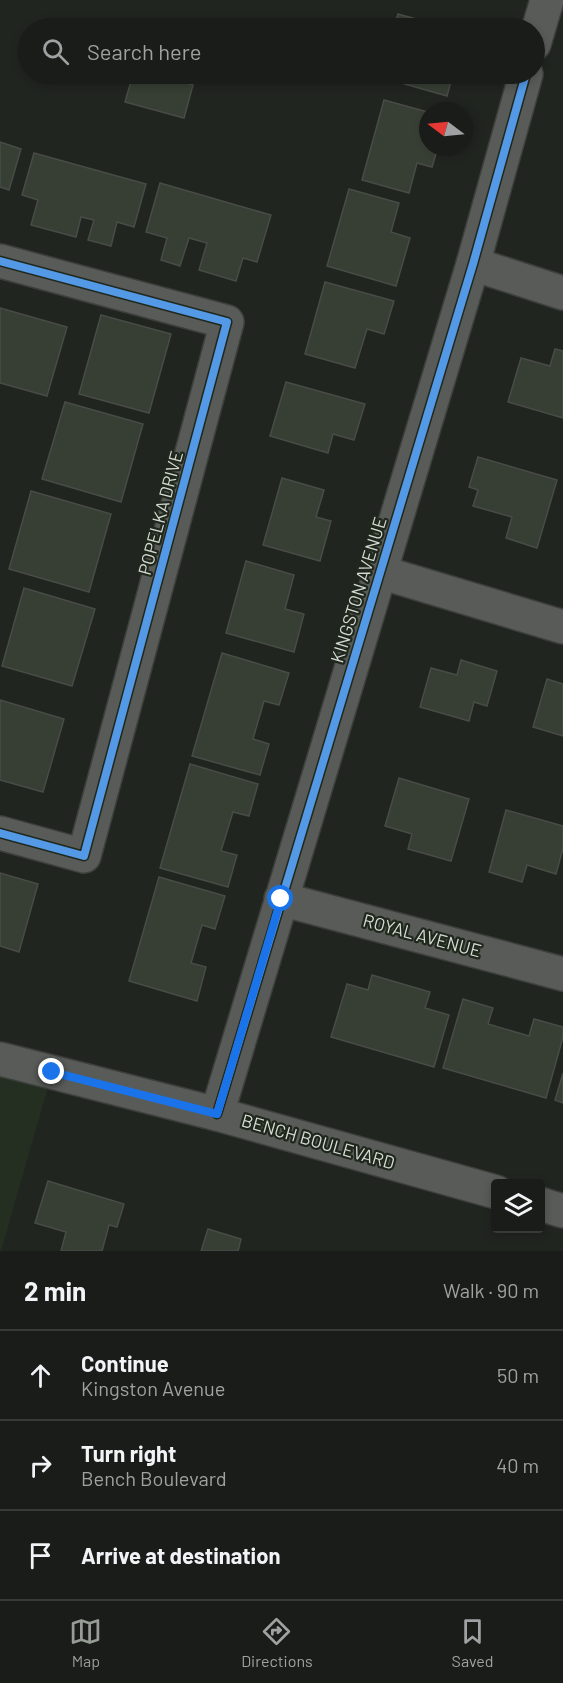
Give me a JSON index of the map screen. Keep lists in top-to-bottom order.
{
  "streets": {
    "street": [
      "POPELKA DRIVE",
      "KINGSTON AVENUE",
      "ROYAL AVENUE",
      "BENCH BOULEVARD"
    ]
  },
  "crossings": [
    ["KINGSTON AVENUE", "ROYAL AVENUE"],
    ["KINGSTON AVENUE", "BENCH BOULEVARD"]
  ],
  "north": "left",
  "page": {
    "search": "Search here",
    "heading": ["2 min", "Walk · 90 m"],
    "list": [
      ["Continue", "Kingston Avenue", "50 m"],
      ["Turn right", "Bench Boulevard", "40 m"],
      "Arrive at destination"
    ],
    "nav": ["Map", "Directions", "Saved"]
  }
}
